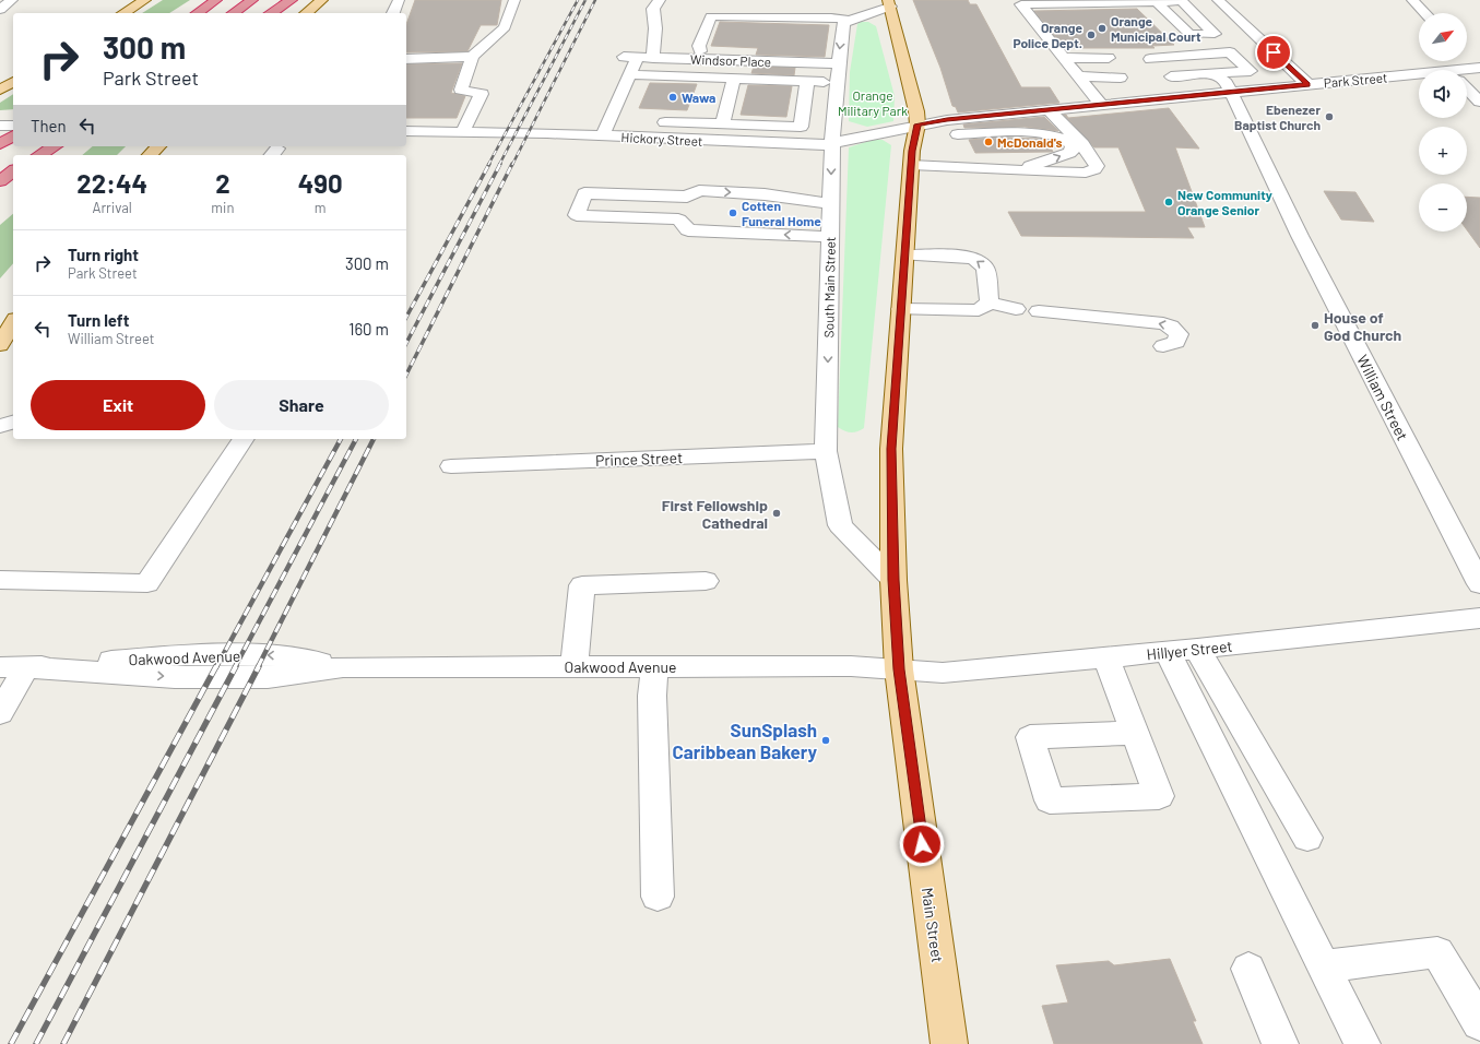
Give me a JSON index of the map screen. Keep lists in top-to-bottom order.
{
  "streets": {
    "main road": ["Main Street"],
    "street": [
      "Windsor Place",
      "Park Street",
      "Hickory Street",
      "South Main Street",
      "William Street",
      "Prince Street",
      "Hillyer Street",
      "Oakwood Avenue"
    ]
  },
  "crossings": [
    ["Windsor Place", "South Main Street"],
    ["Park Street", "Hickory Street"],
    ["Park Street", "William Street"],
    ["Park Street", "Main Street"],
    ["Hickory Street", "South Main Street"],
    ["Hickory Street", "Main Street"],
    ["South Main Street", "Prince Street"],
    ["South Main Street", "Main Street"],
    ["Hillyer Street", "Oakwood Avenue"],
    ["Hillyer Street", "Main Street"],
    ["Oakwood Avenue", "Main Street"]
  ],
  "one_way": ["South Main Street"],
  "parks": ["Orange Military Park"],
  "places": [
    "Orange Municipal Court",
    "Orange Police Dept.",
    "Wawa",
    "Ebenezer Baptist Church",
    "McDonald's",
    "New Community Orange Senior",
    "Cotten Funeral Home",
    "House of God Church",
    "First Fellowship Cathedral",
    "SunSplash Caribbean Bakery"
  ],
  "north": "top right",
  "page": {
    "map_buttons": ["+", "−"],
    "turn": ["300 m", "Park Street"],
    "then": "Then",
    "eta": [
      "22:44",
      "Arrival",
      "2",
      "min",
      "490",
      "m"
    ],
    "list": [
      {
        "name": "Turn right",
        "note": "Park Street",
        "value": "300 m"
      },
      {
        "name": "Turn left",
        "note": "William Street",
        "value": "160 m"
      }
    ],
    "buttons": ["Exit", "Share"]
  }
}
